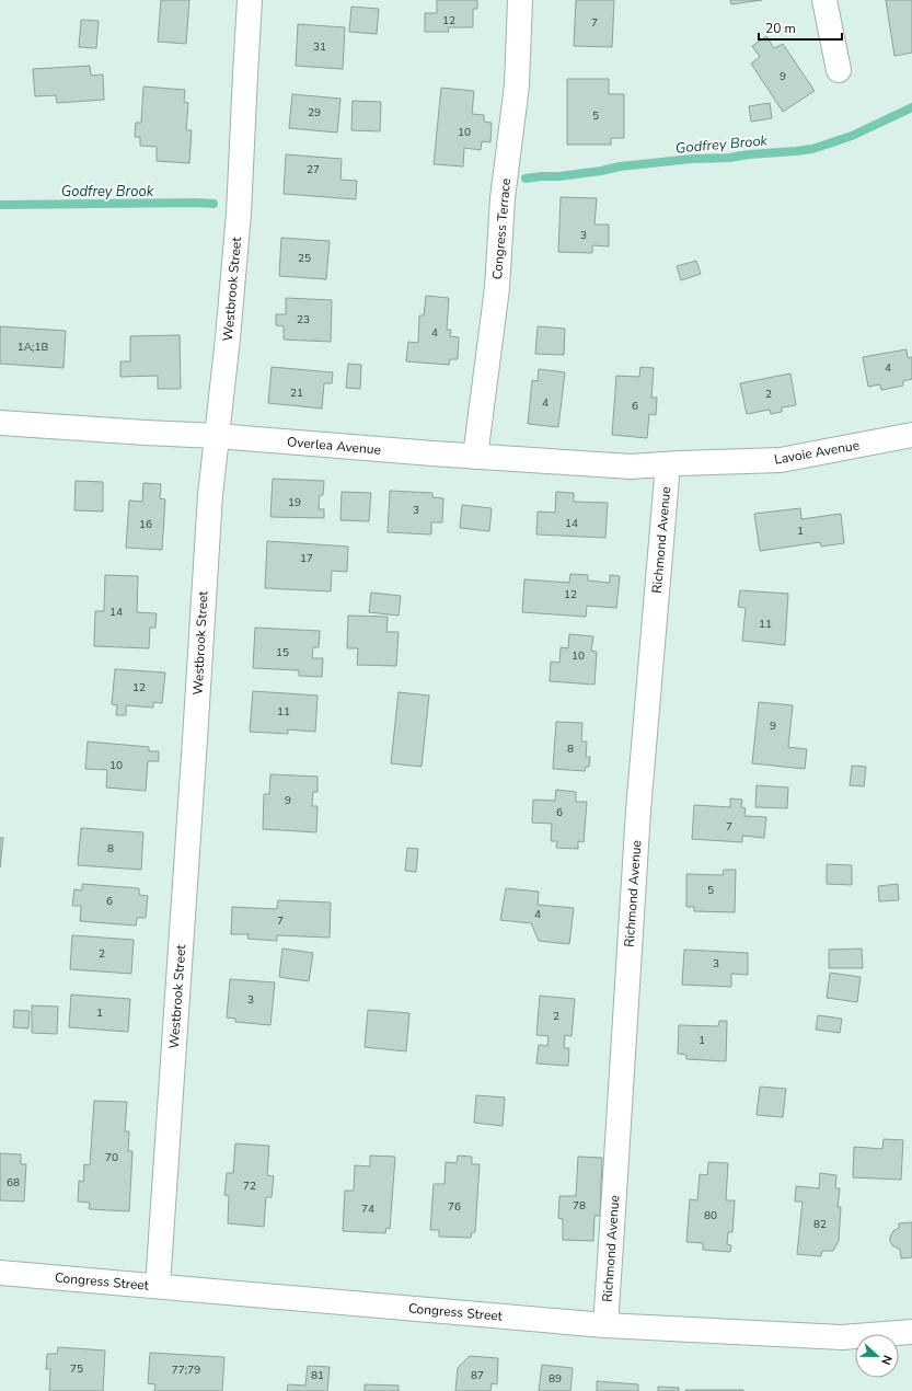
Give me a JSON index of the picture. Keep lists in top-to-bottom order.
{
  "streets": {
    "street": [
      "Congress Terrace",
      "Westbrook Street",
      "Overlea Avenue",
      "Lavoie Avenue",
      "Richmond Avenue",
      "Congress Street"
    ]
  },
  "crossings": [
    ["Congress Terrace", "Overlea Avenue"],
    ["Westbrook Street", "Overlea Avenue"],
    ["Westbrook Street", "Congress Street"],
    ["Overlea Avenue", "Lavoie Avenue"],
    ["Overlea Avenue", "Richmond Avenue"],
    ["Lavoie Avenue", "Richmond Avenue"],
    ["Richmond Avenue", "Congress Street"]
  ],
  "water": ["Godfrey Brook"],
  "house_numbers": [
    "12",
    "7",
    "31",
    "9",
    "29",
    "5",
    "10",
    "27",
    "3",
    "25",
    "23",
    "4",
    "1A;1B",
    "4",
    "21",
    "2",
    "4",
    "6",
    "19",
    "3",
    "14",
    "16",
    "1",
    "17",
    "12",
    "14",
    "11",
    "15",
    "10",
    "12",
    "11",
    "9",
    "8",
    "10",
    "9",
    "6",
    "7",
    "8",
    "5",
    "6",
    "4",
    "7",
    "2",
    "3",
    "3",
    "1",
    "2",
    "1",
    "70",
    "68",
    "72",
    "78",
    "76",
    "74",
    "80",
    "82",
    "75",
    "77;79",
    "81",
    "87",
    "89"
  ],
  "scale_bar": "20 m",
  "north": "right"
}
